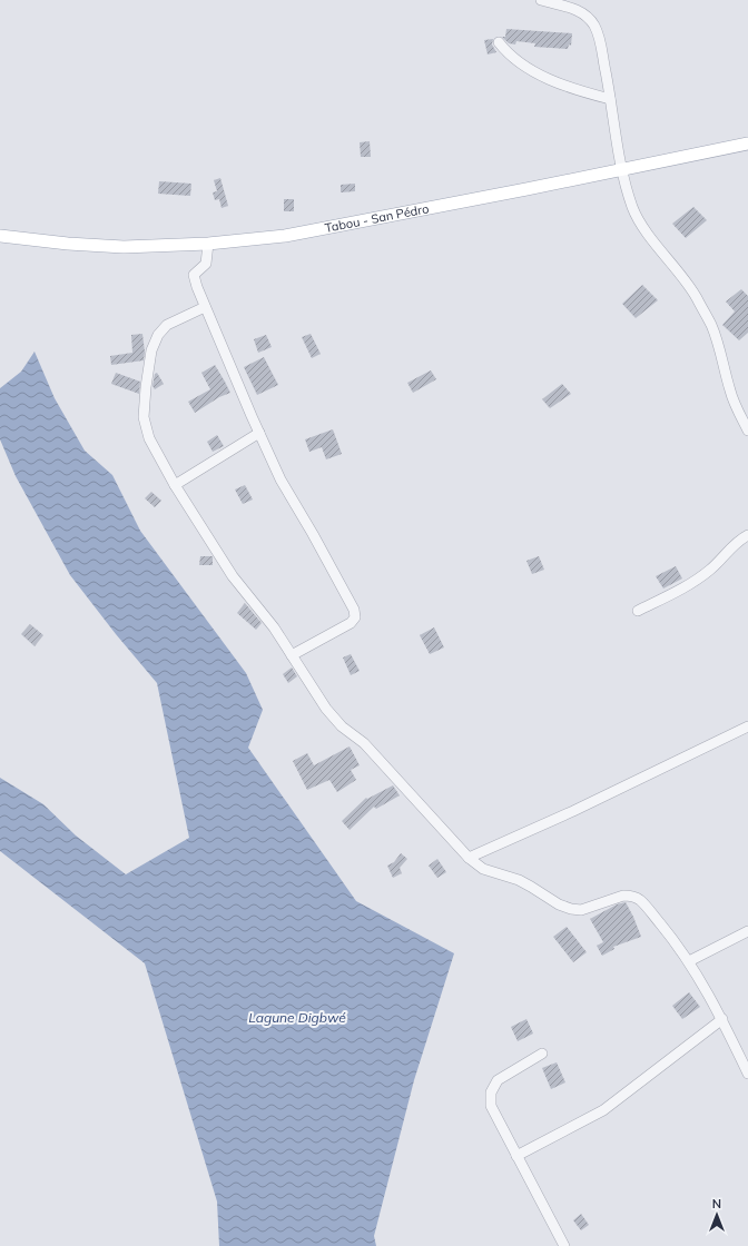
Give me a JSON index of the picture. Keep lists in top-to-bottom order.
{
  "streets": {
    "main road": ["Tabou - San Pédro"]
  },
  "water": ["Lagune Digbwé"],
  "north": "top"
}
